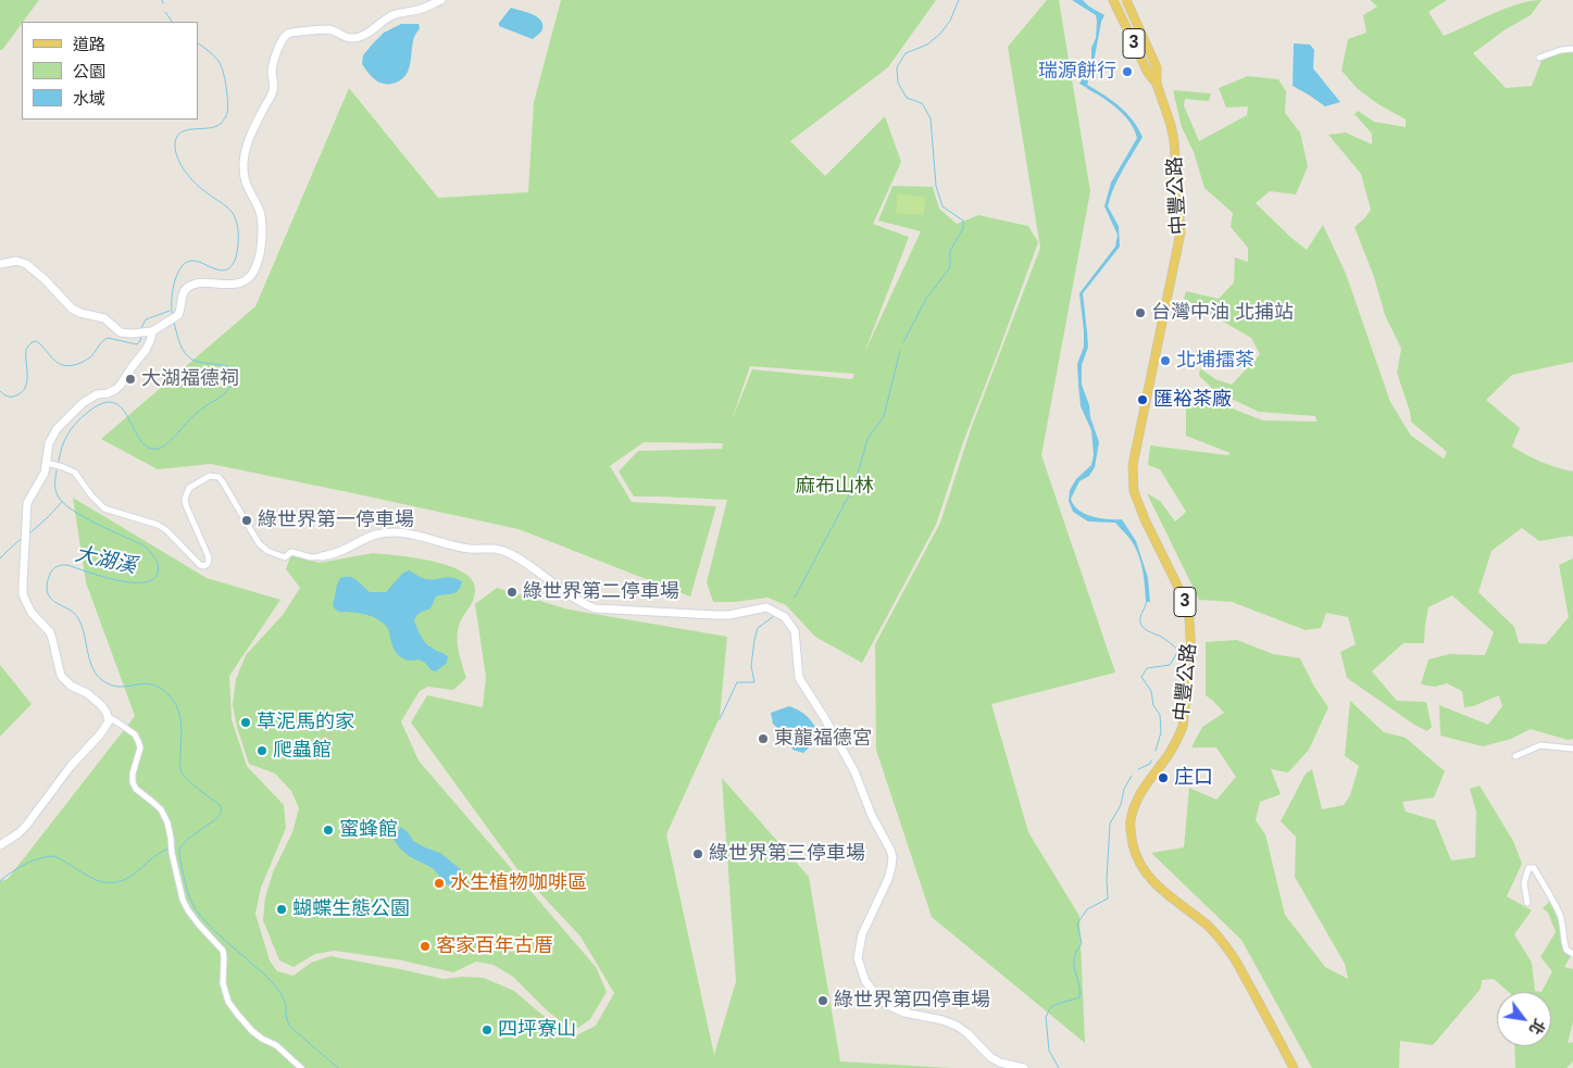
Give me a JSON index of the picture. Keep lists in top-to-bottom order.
{
  "streets": {
    "main road": ["3", "中豐公路"]
  },
  "water": ["大湖溪"],
  "parks": ["麻布山林"],
  "places": [
    "瑞源餅行",
    "台灣中油 北捕站",
    "北埔擂茶",
    "大湖福德祠",
    "匯裕茶廠",
    "綠世界第一停車場",
    "綠世界第二停車場",
    "草泥馬的家",
    "東龍福德宮",
    "爬蟲館",
    "庄口",
    "蜜蜂館",
    "綠世界第三停車場",
    "水生植物咖啡區",
    "蝴蝶生態公園",
    "客家百年古厝",
    "綠世界第四停車場",
    "四坪寮山"
  ],
  "legend": ["道路", "公園", "水域"],
  "north": "bottom right"
}
